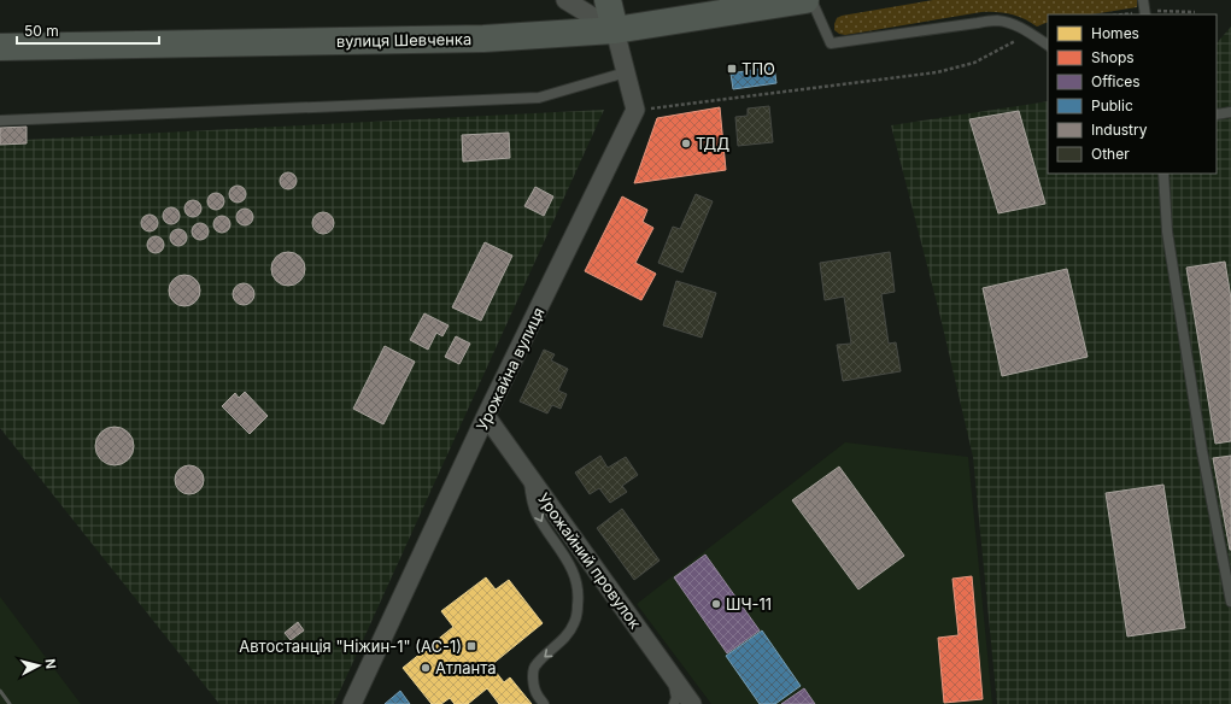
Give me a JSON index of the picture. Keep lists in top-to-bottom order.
{
  "streets": {
    "main road": ["вулиця Шевченка"],
    "street": ["Урожайна вулиця", "Урожайний провулок"]
  },
  "crossings": [
    ["Урожайна вулиця", "Урожайний провулок"]
  ],
  "places": {
    "transit": ["ТПО", "Автостанція \"Ніжин-1\" (АС-1)"],
    "other": ["ТДД", "ШЧ-11", "Атланта"]
  },
  "legend": [
    "Homes",
    "Shops",
    "Offices",
    "Public",
    "Industry",
    "Other"
  ],
  "scale_bar": "50 m",
  "north": "right"
}
